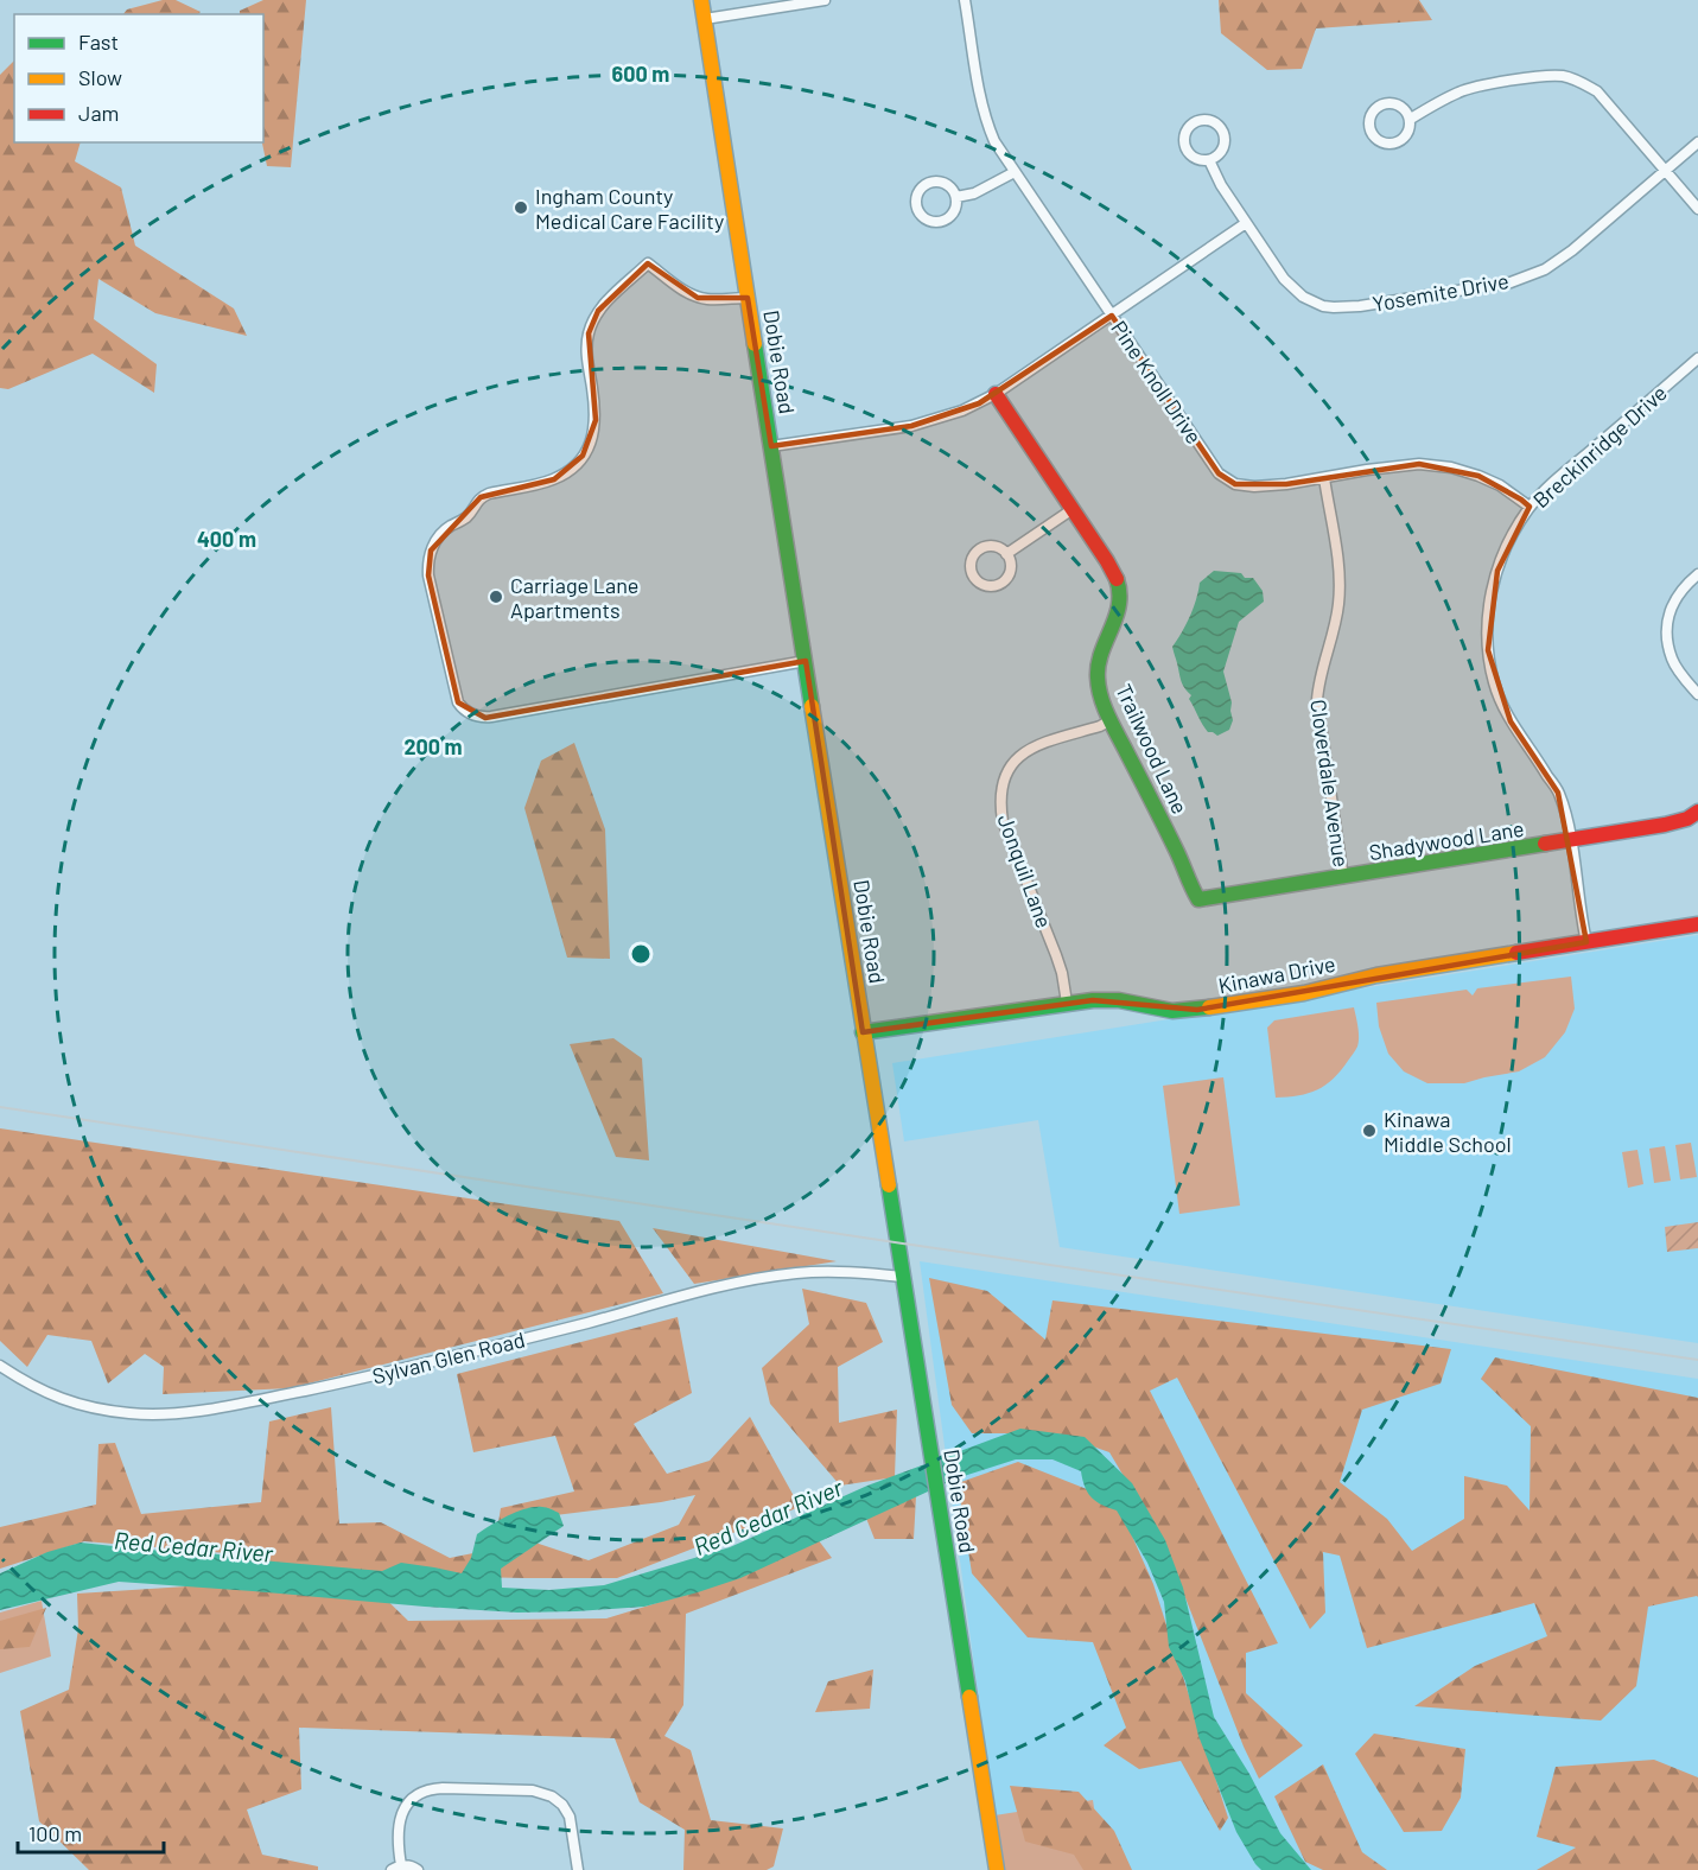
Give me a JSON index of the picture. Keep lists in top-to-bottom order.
{
  "streets": {
    "street": [
      "Yosemite Drive",
      "Dobie Road",
      "Pine Knoll Drive",
      "Breckinridge Drive",
      "Trailwood Lane",
      "Cloverdale Avenue",
      "Shadywood Lane",
      "Jonquil Lane",
      "Kinawa Drive",
      "Sylvan Glen Road"
    ]
  },
  "crossings": [
    ["Dobie Road", "Kinawa Drive"],
    ["Dobie Road", "Sylvan Glen Road"],
    ["Pine Knoll Drive", "Breckinridge Drive"],
    ["Pine Knoll Drive", "Cloverdale Avenue"],
    ["Breckinridge Drive", "Shadywood Lane"],
    ["Breckinridge Drive", "Kinawa Drive"],
    ["Trailwood Lane", "Shadywood Lane"],
    ["Trailwood Lane", "Jonquil Lane"],
    ["Cloverdale Avenue", "Shadywood Lane"],
    ["Jonquil Lane", "Kinawa Drive"]
  ],
  "water": ["Red Cedar River"],
  "places": ["Ingham County Medical Care Facility", "Carriage Lane Apartments", "Kinawa Middle School"],
  "legend": ["Fast", "Slow", "Jam"],
  "scale_bar": "100 m",
  "rings": ["600 m", "400 m", "200 m"]
}
